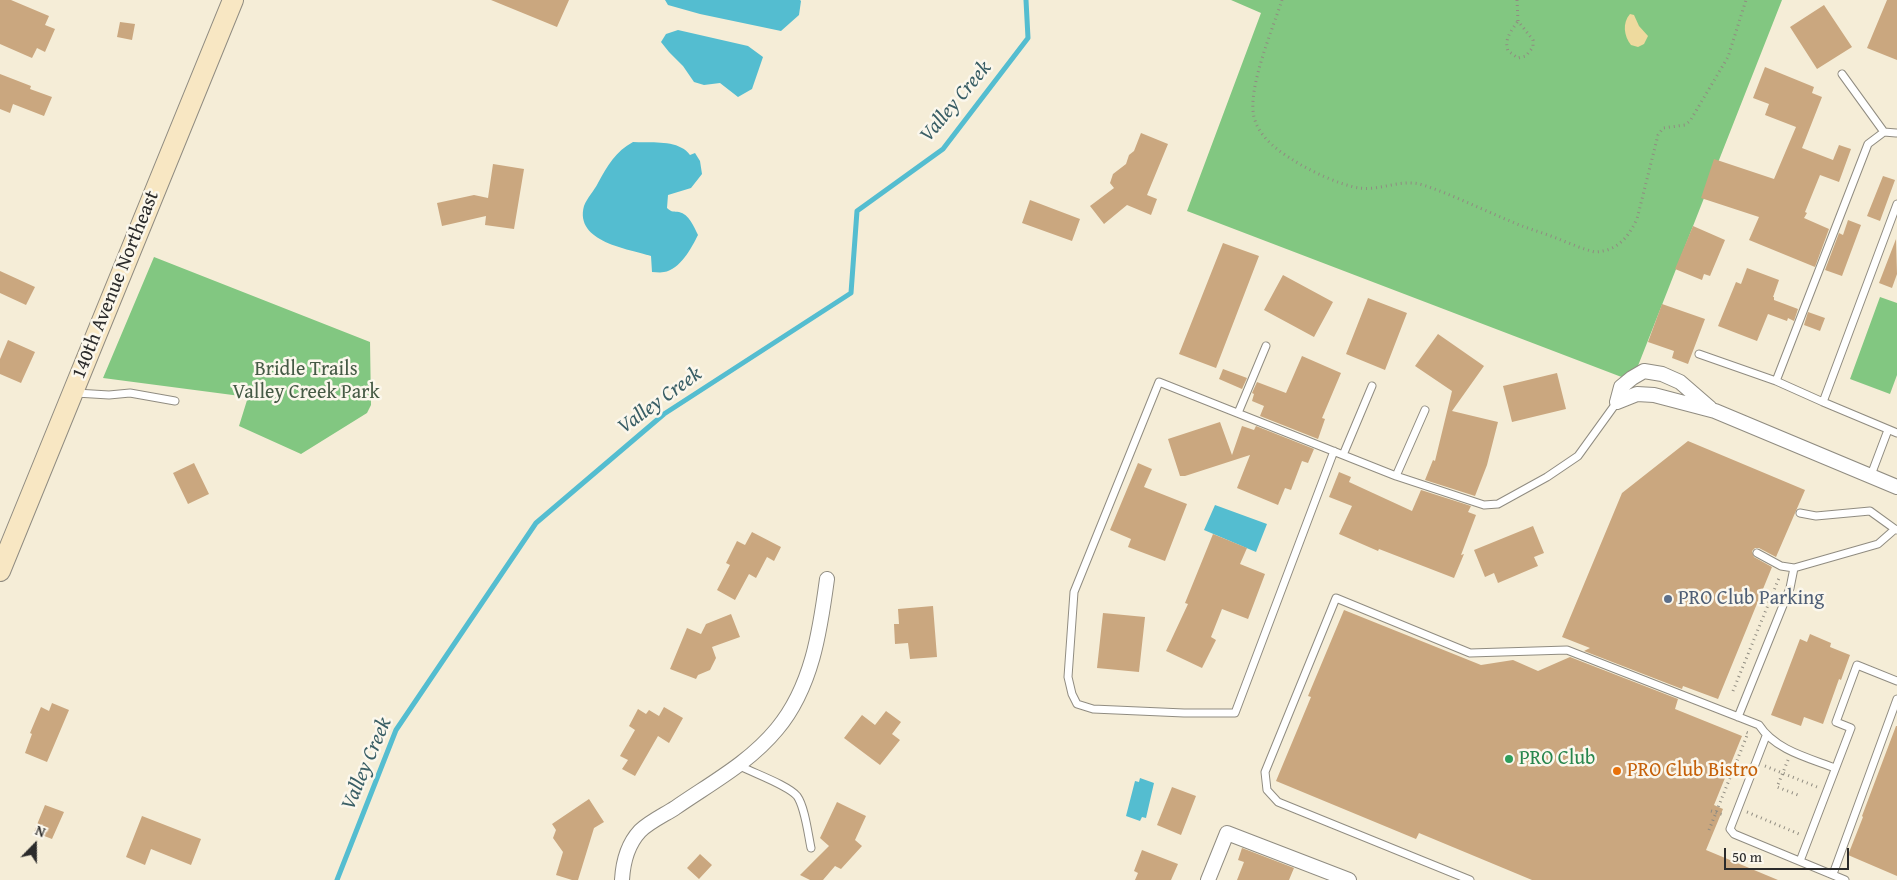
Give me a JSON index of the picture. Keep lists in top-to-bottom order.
{
  "streets": {
    "street": ["140th Avenue Northeast"]
  },
  "water": ["Valley Creek"],
  "parks": ["Bridle Trails Valley Creek Park"],
  "places": ["PRO Club Parking", "PRO Club", "PRO Club Bistro"],
  "scale_bar": "50 m",
  "north": "top"
}
